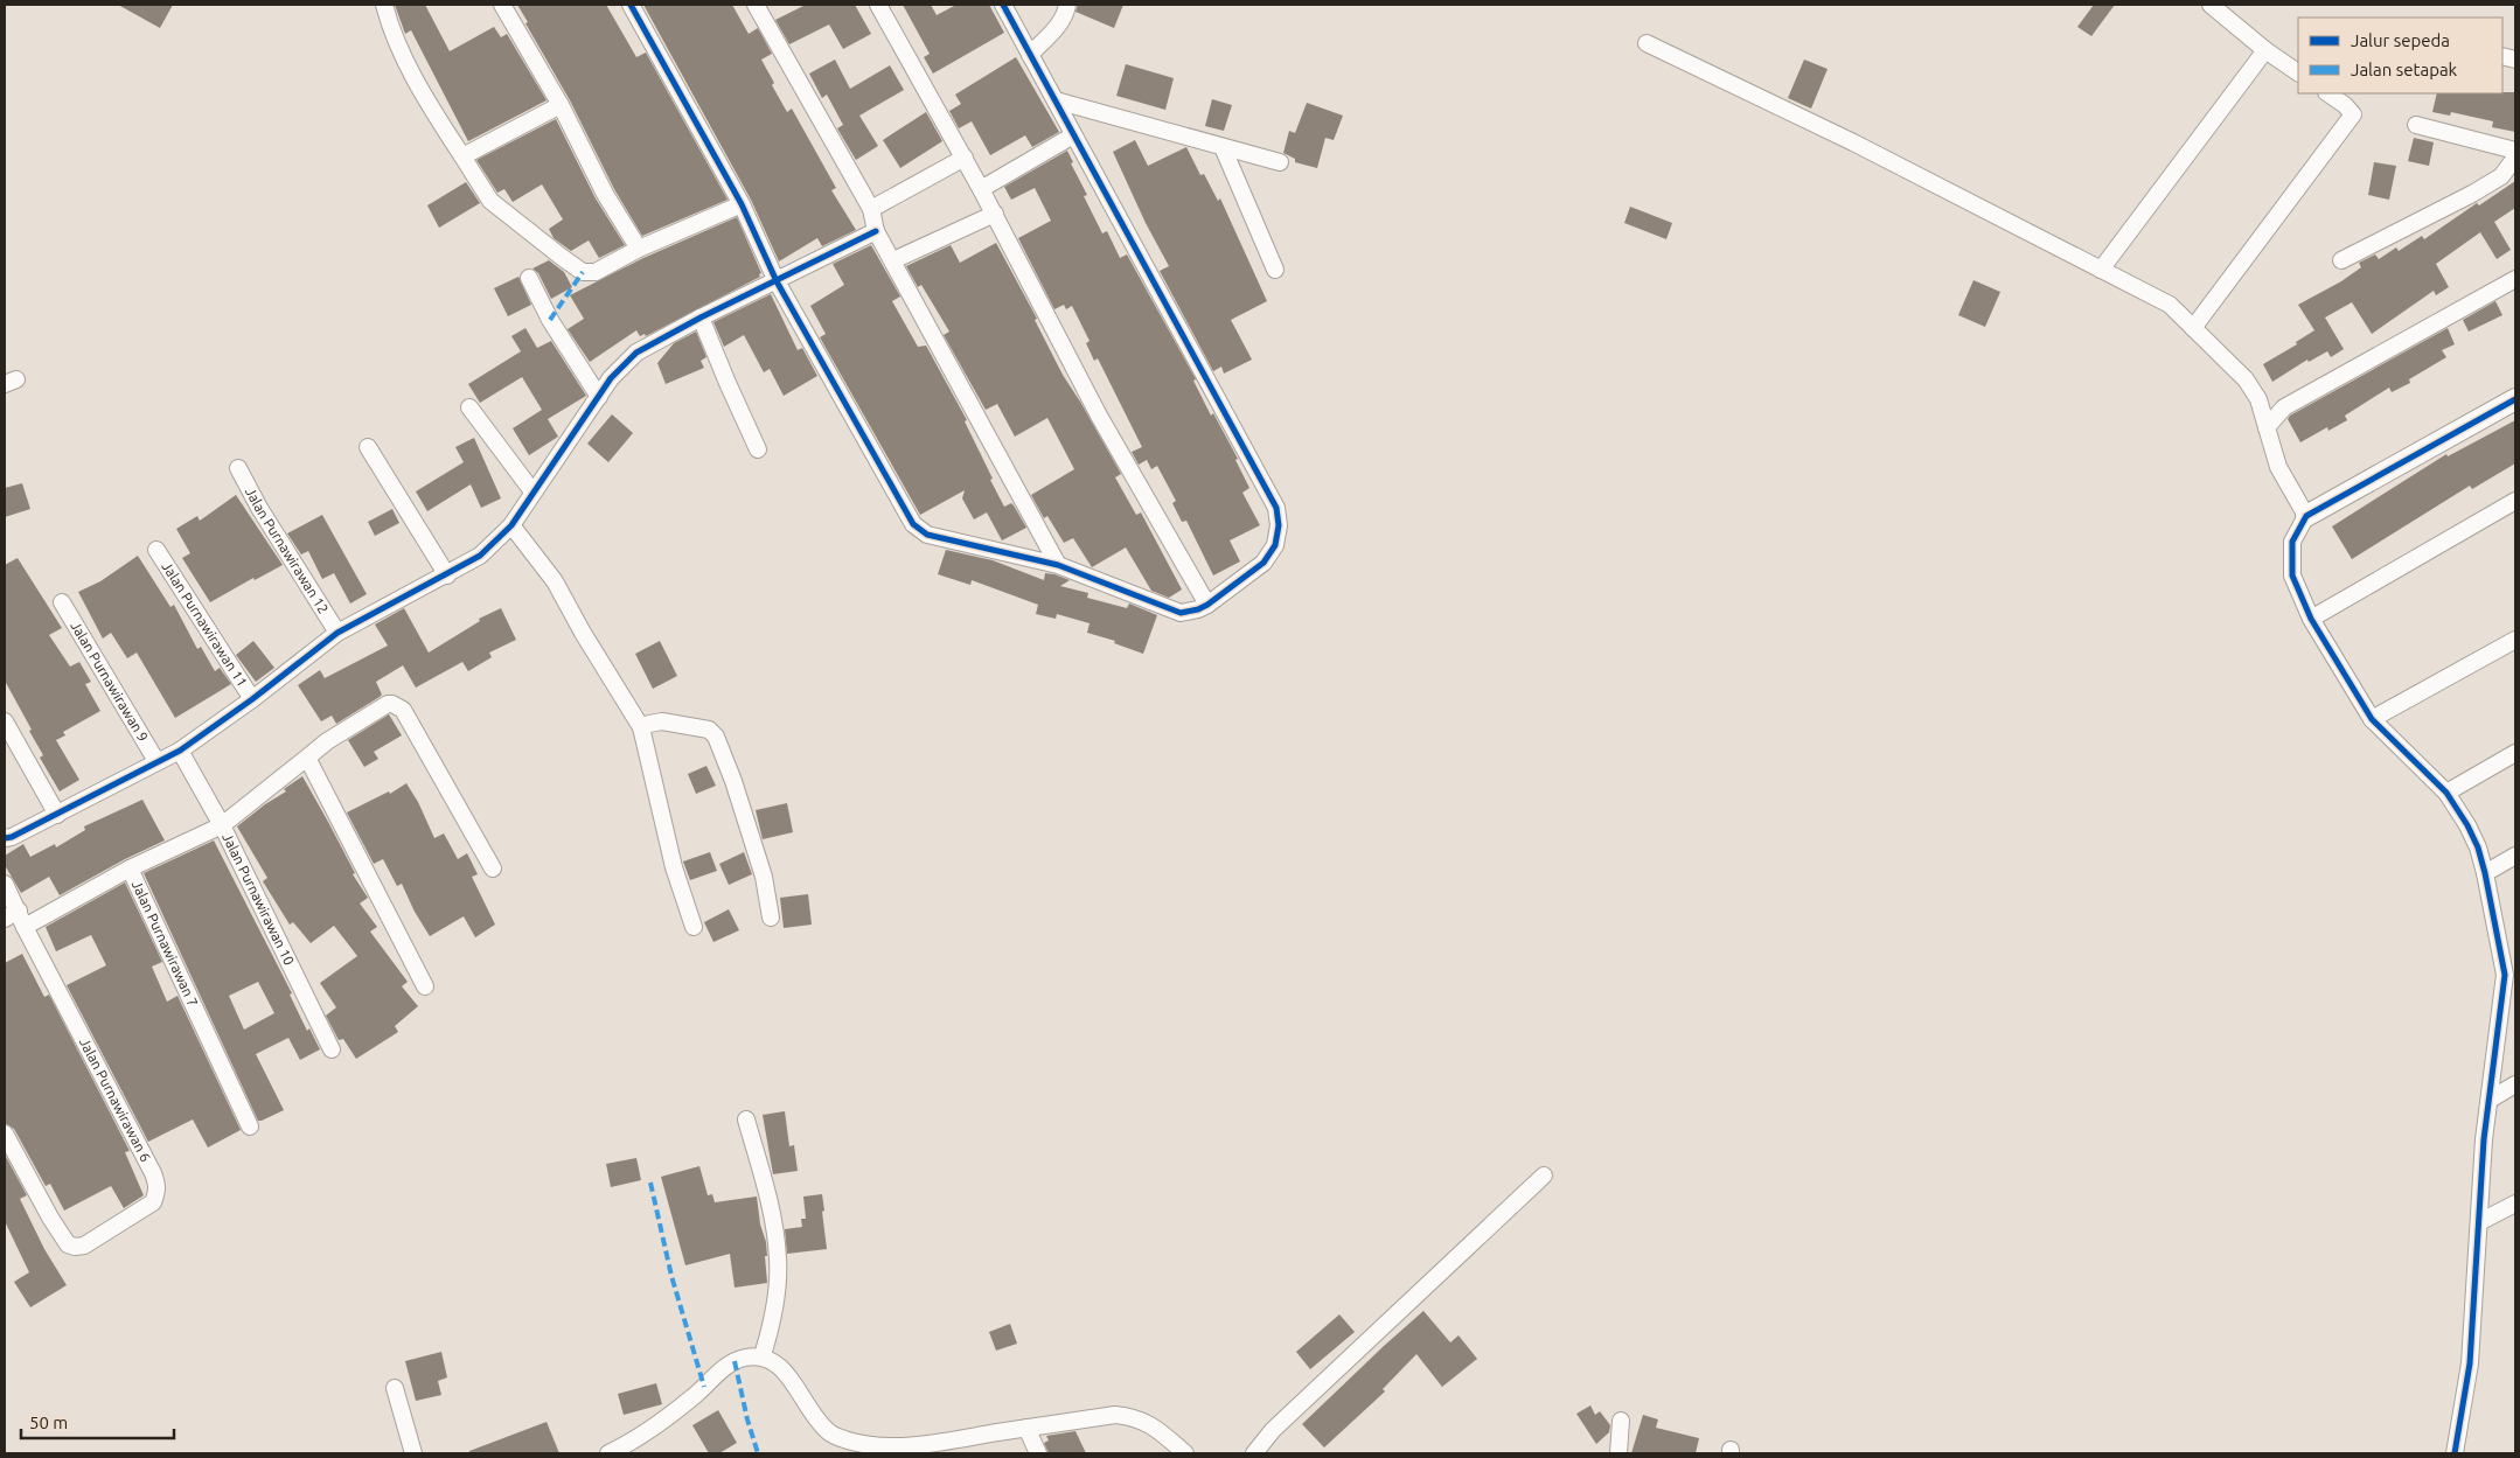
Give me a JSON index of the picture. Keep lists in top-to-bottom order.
{
  "streets": {
    "street": [
      "Jalan Purnawirawan 12",
      "Jalan Purnawirawan 11",
      "Jalan Purnawirawan 9",
      "Jalan Purnawirawan 10",
      "Jalan Purnawirawan 7",
      "Jalan Purnawirawan 6"
    ]
  },
  "crossings": [
    ["Jalan Purnawirawan 7", "Jalan Purnawirawan 6"]
  ],
  "legend": ["Jalur sepeda", "Jalan setapak"],
  "scale_bar": "50 m"
}
